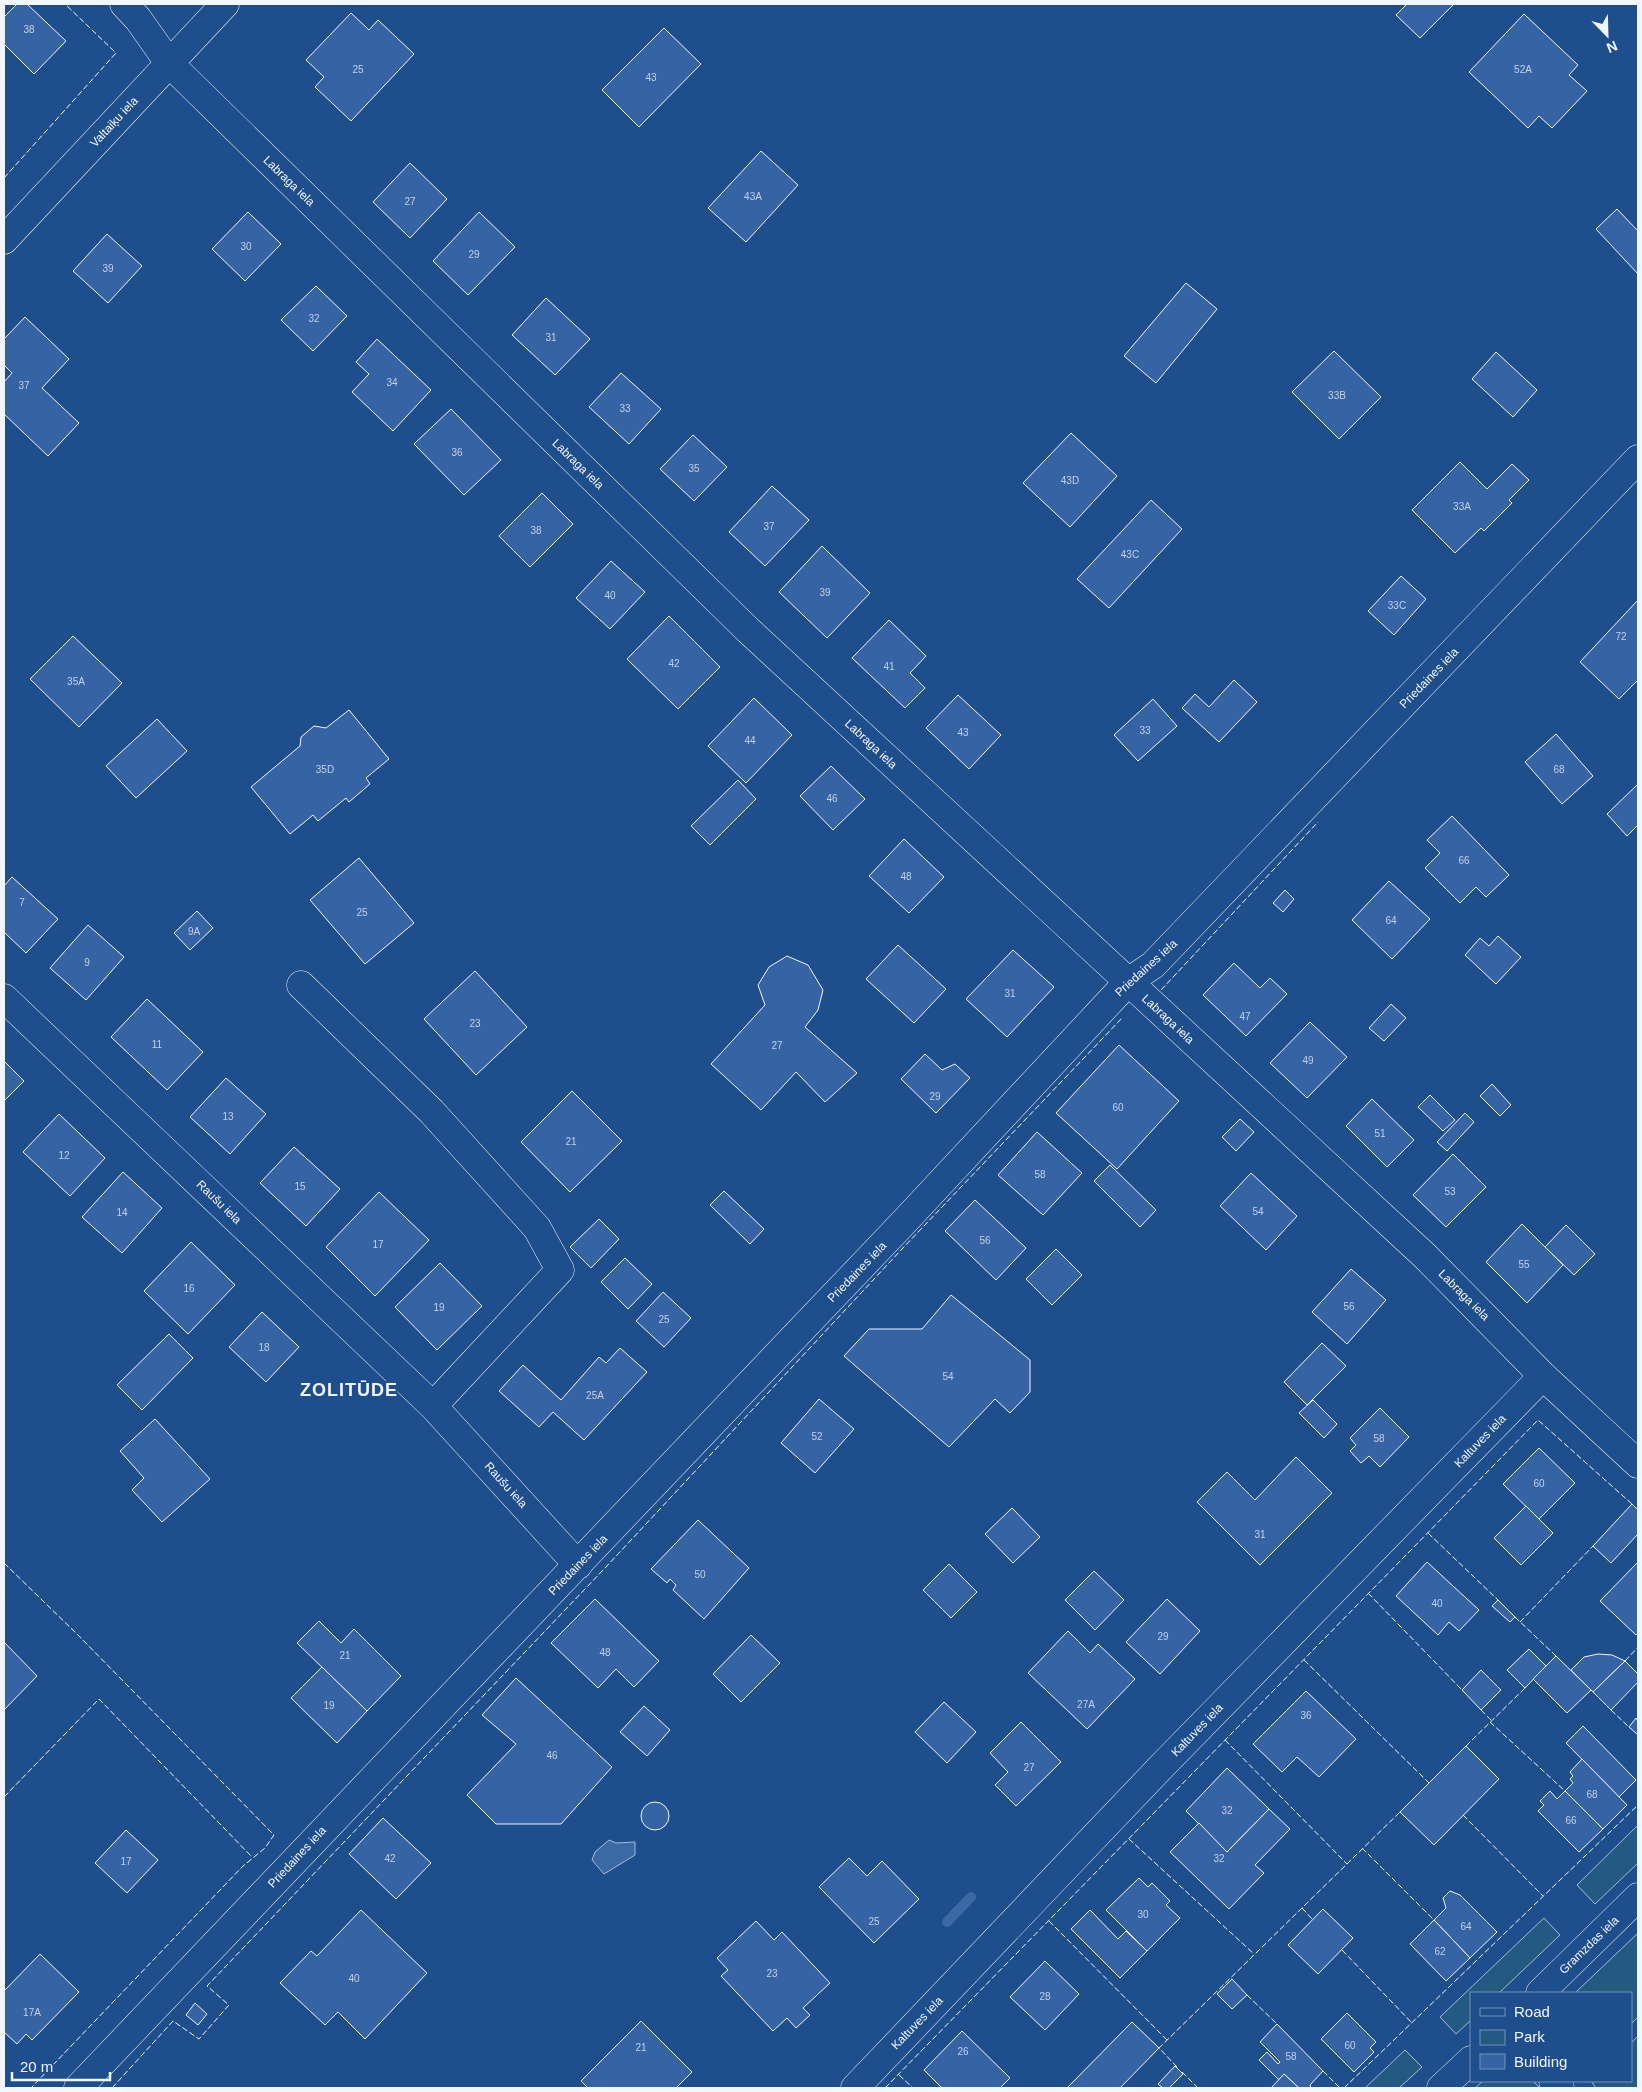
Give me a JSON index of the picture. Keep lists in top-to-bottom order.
{
  "streets": {
    "street": [
      "Valtaiķu iela",
      "Labraga iela",
      "Priedaines iela",
      "Raušu iela",
      "Kaltuves iela",
      "Gramzdas iela"
    ]
  },
  "crossings": [
    ["Valtaiķu iela", "Labraga iela"],
    ["Labraga iela", "Priedaines iela"],
    ["Labraga iela", "Kaltuves iela"],
    ["Priedaines iela", "Raušu iela"]
  ],
  "districts": ["ZOLITŪDE"],
  "house_numbers": [
    "38",
    "25",
    "52A",
    "43",
    "43A",
    "27",
    "30",
    "29",
    "39",
    "32",
    "31",
    "34",
    "37",
    "33B",
    "33",
    "36",
    "35",
    "43D",
    "33A",
    "37",
    "38",
    "43C",
    "39",
    "40",
    "33C",
    "72",
    "42",
    "41",
    "35A",
    "33",
    "43",
    "44",
    "35D",
    "68",
    "46",
    "66",
    "48",
    "7",
    "25",
    "64",
    "9A",
    "9",
    "31",
    "47",
    "23",
    "11",
    "27",
    "49",
    "29",
    "60",
    "13",
    "51",
    "21",
    "12",
    "58",
    "15",
    "53",
    "54",
    "14",
    "56",
    "17",
    "55",
    "16",
    "56",
    "19",
    "25",
    "18",
    "54",
    "25A",
    "52",
    "58",
    "60",
    "31",
    "50",
    "40",
    "29",
    "48",
    "21",
    "27A",
    "19",
    "36",
    "46",
    "27",
    "68",
    "32",
    "66",
    "42",
    "32",
    "17",
    "30",
    "25",
    "64",
    "62",
    "23",
    "40",
    "28",
    "17A",
    "60",
    "21",
    "26",
    "58"
  ],
  "legend": ["Road", "Park", "Building"],
  "scale_bar": "20 m",
  "north": "bottom right"
}
